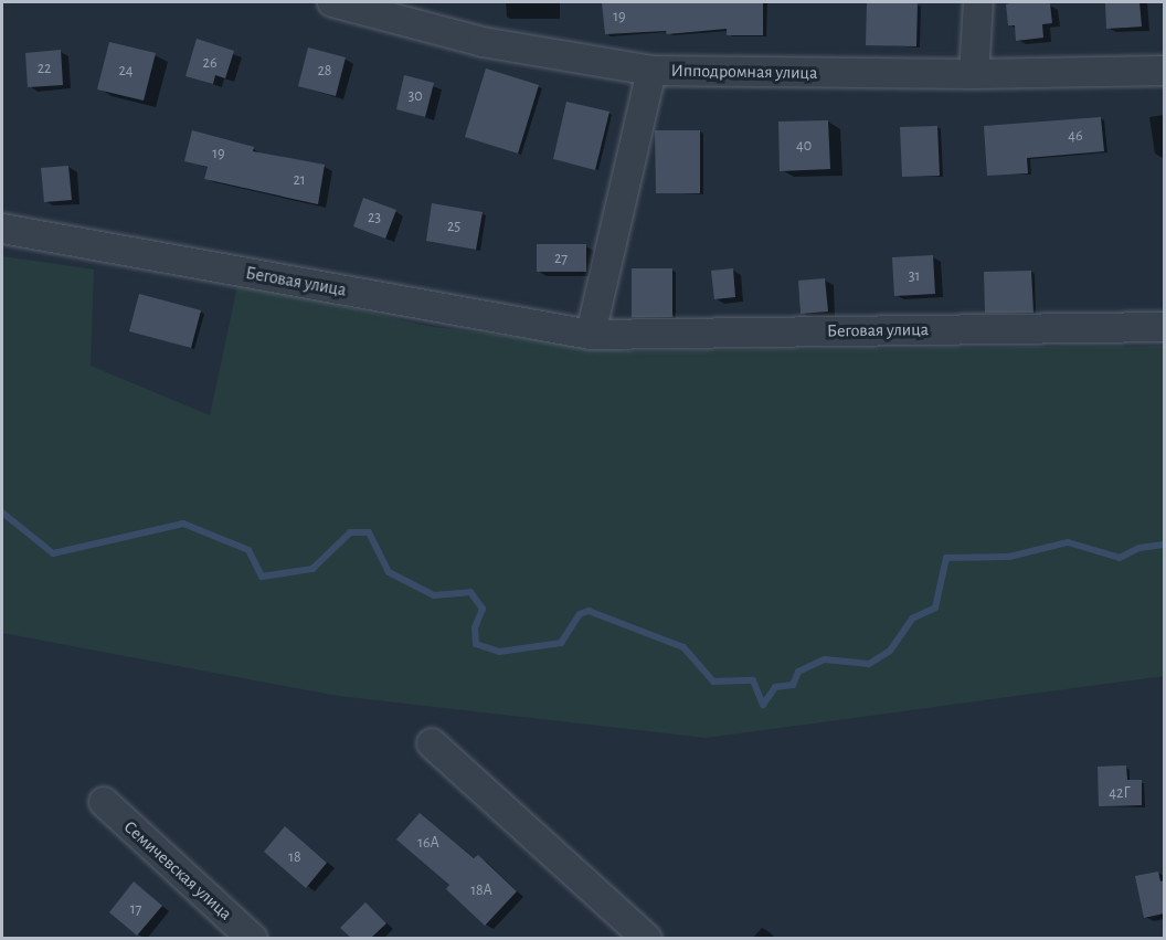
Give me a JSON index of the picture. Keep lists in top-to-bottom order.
{
  "streets": {
    "street": ["Ипподромная улица", "Беговая улица", "Семичевская улица"]
  },
  "house_numbers": [
    "19",
    "26",
    "22",
    "24",
    "28",
    "30",
    "46",
    "40",
    "19",
    "21",
    "23",
    "25",
    "27",
    "31",
    "42Г",
    "16А",
    "18",
    "18А",
    "17"
  ]
}
